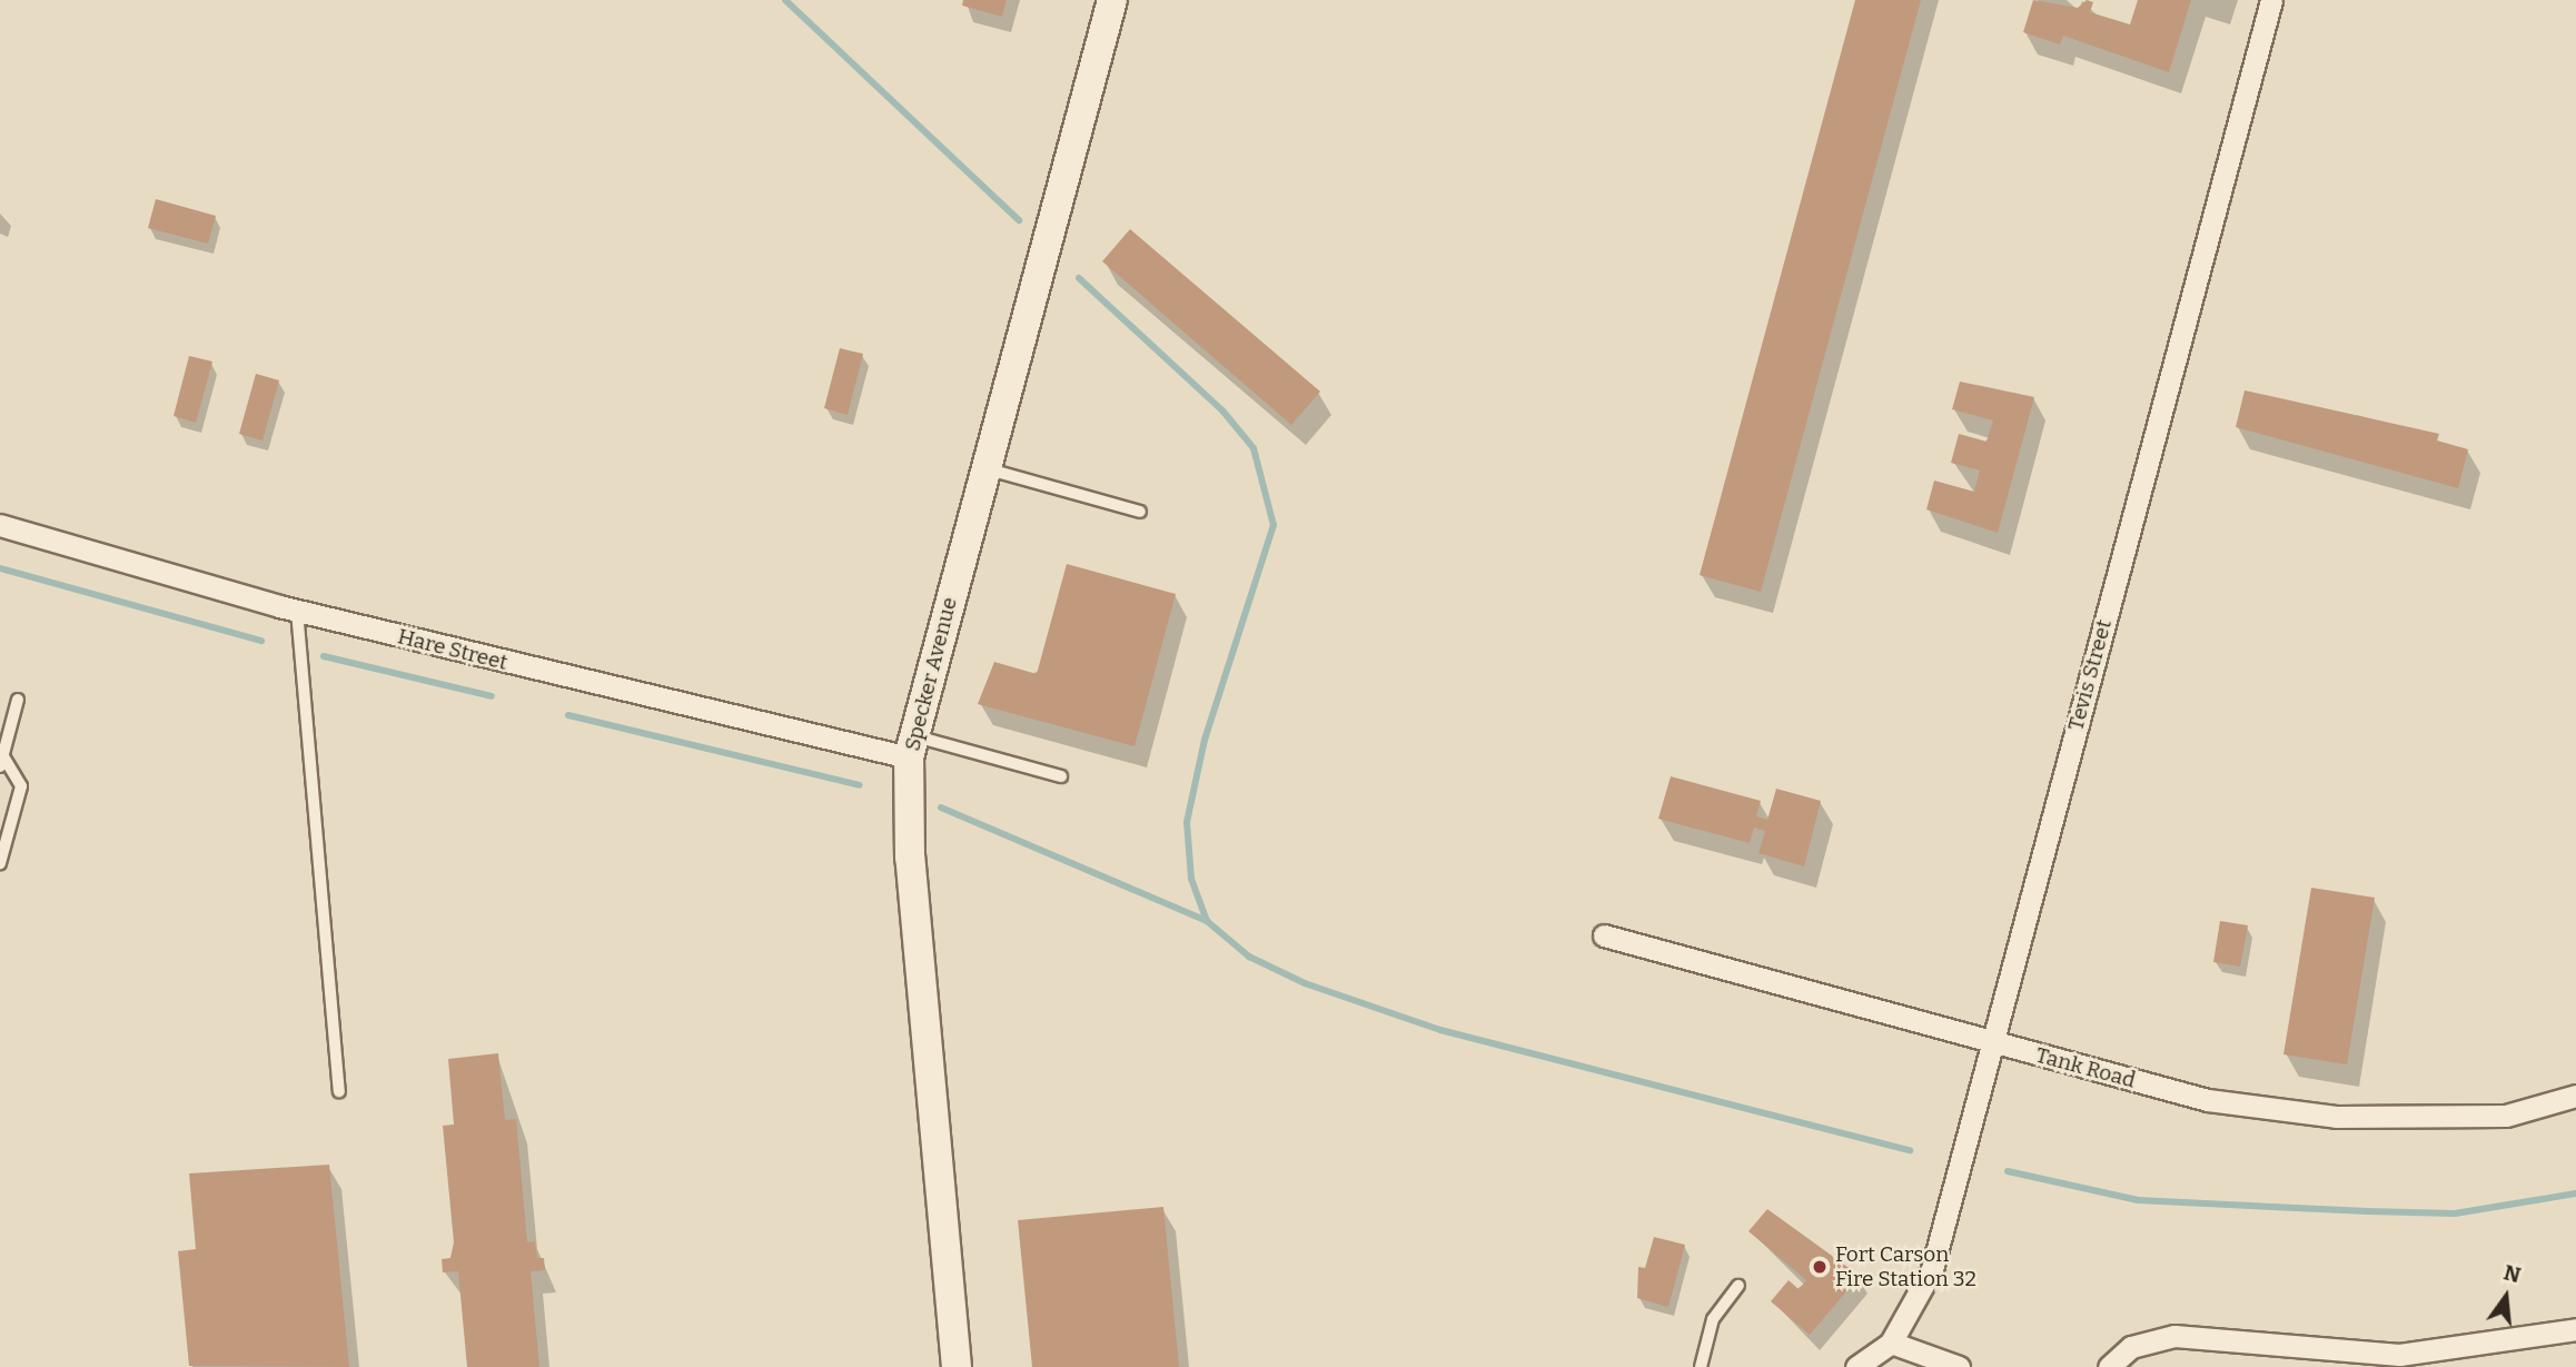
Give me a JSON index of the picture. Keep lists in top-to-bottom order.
{
  "streets": {
    "street": [
      "Hare Street",
      "Specker Avenue",
      "Tevis Street",
      "Tank Road"
    ]
  },
  "crossings": [
    ["Hare Street", "Specker Avenue"],
    ["Tevis Street", "Tank Road"]
  ],
  "places": ["Fort Carson Fire Station 32"],
  "north": "top"
}
